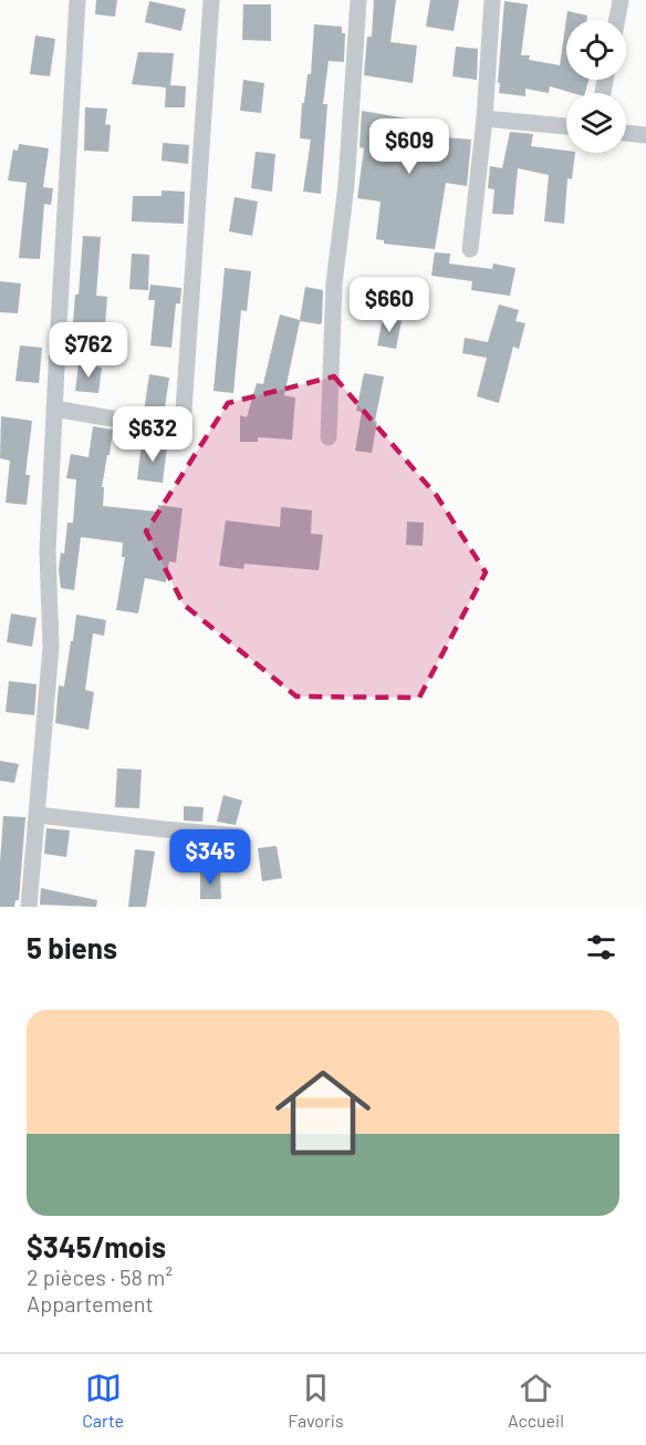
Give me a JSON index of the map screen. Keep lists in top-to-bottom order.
{
  "page": {
    "price": [
      "$609",
      "$660",
      "$762",
      "$632",
      "$345"
    ],
    "heading": "5 biens",
    "list": [
      {
        "name": "$345/mois",
        "note": "2 pièces · 58 m² · Appartement"
      }
    ],
    "tabs": ["Carte", "Favoris", "Accueil"]
  }
}
